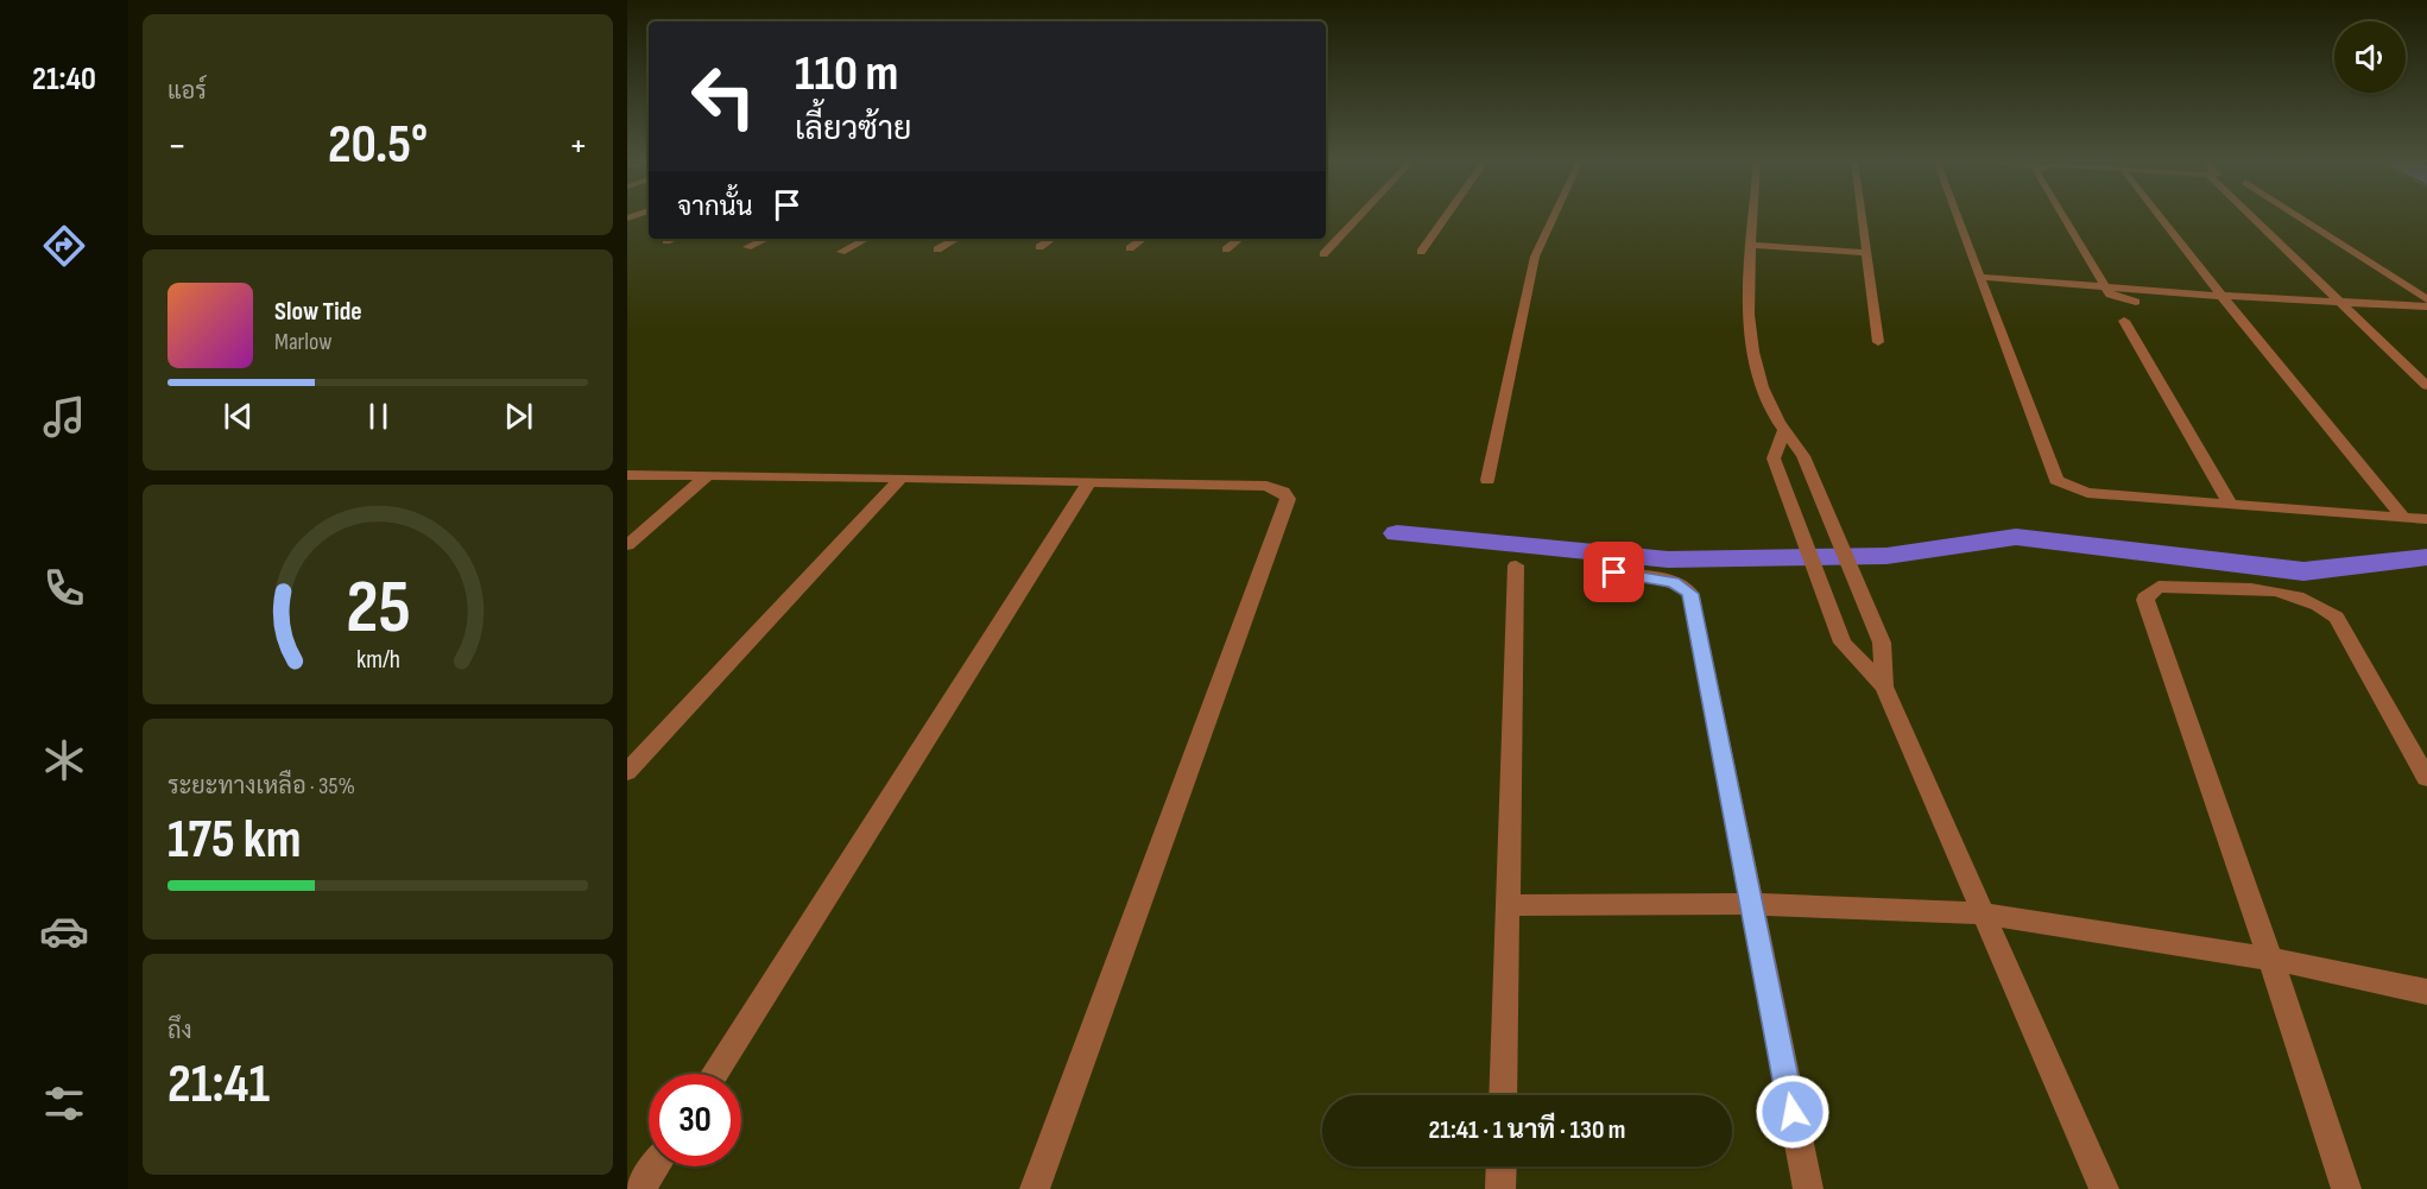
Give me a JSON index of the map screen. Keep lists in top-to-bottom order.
{
  "page": {
    "tabs": "21:40",
    "tile": [
      "แอร์",
      ["ระยะทางเหลือ · 35%", "175 km"],
      ["ถึง", "21:41"]
    ],
    "turn": ["110 m", "เลี้ยวซ้าย"],
    "heat": ["−", "20.5°", "+"],
    "then": "จากนั้น",
    "song": ["Slow Tide", "Marlow"],
    "limit": "30",
    "trip": "21:41 · 1 นาที · 130 m",
    "gauge": ["25", "km/h"]
  }
}
